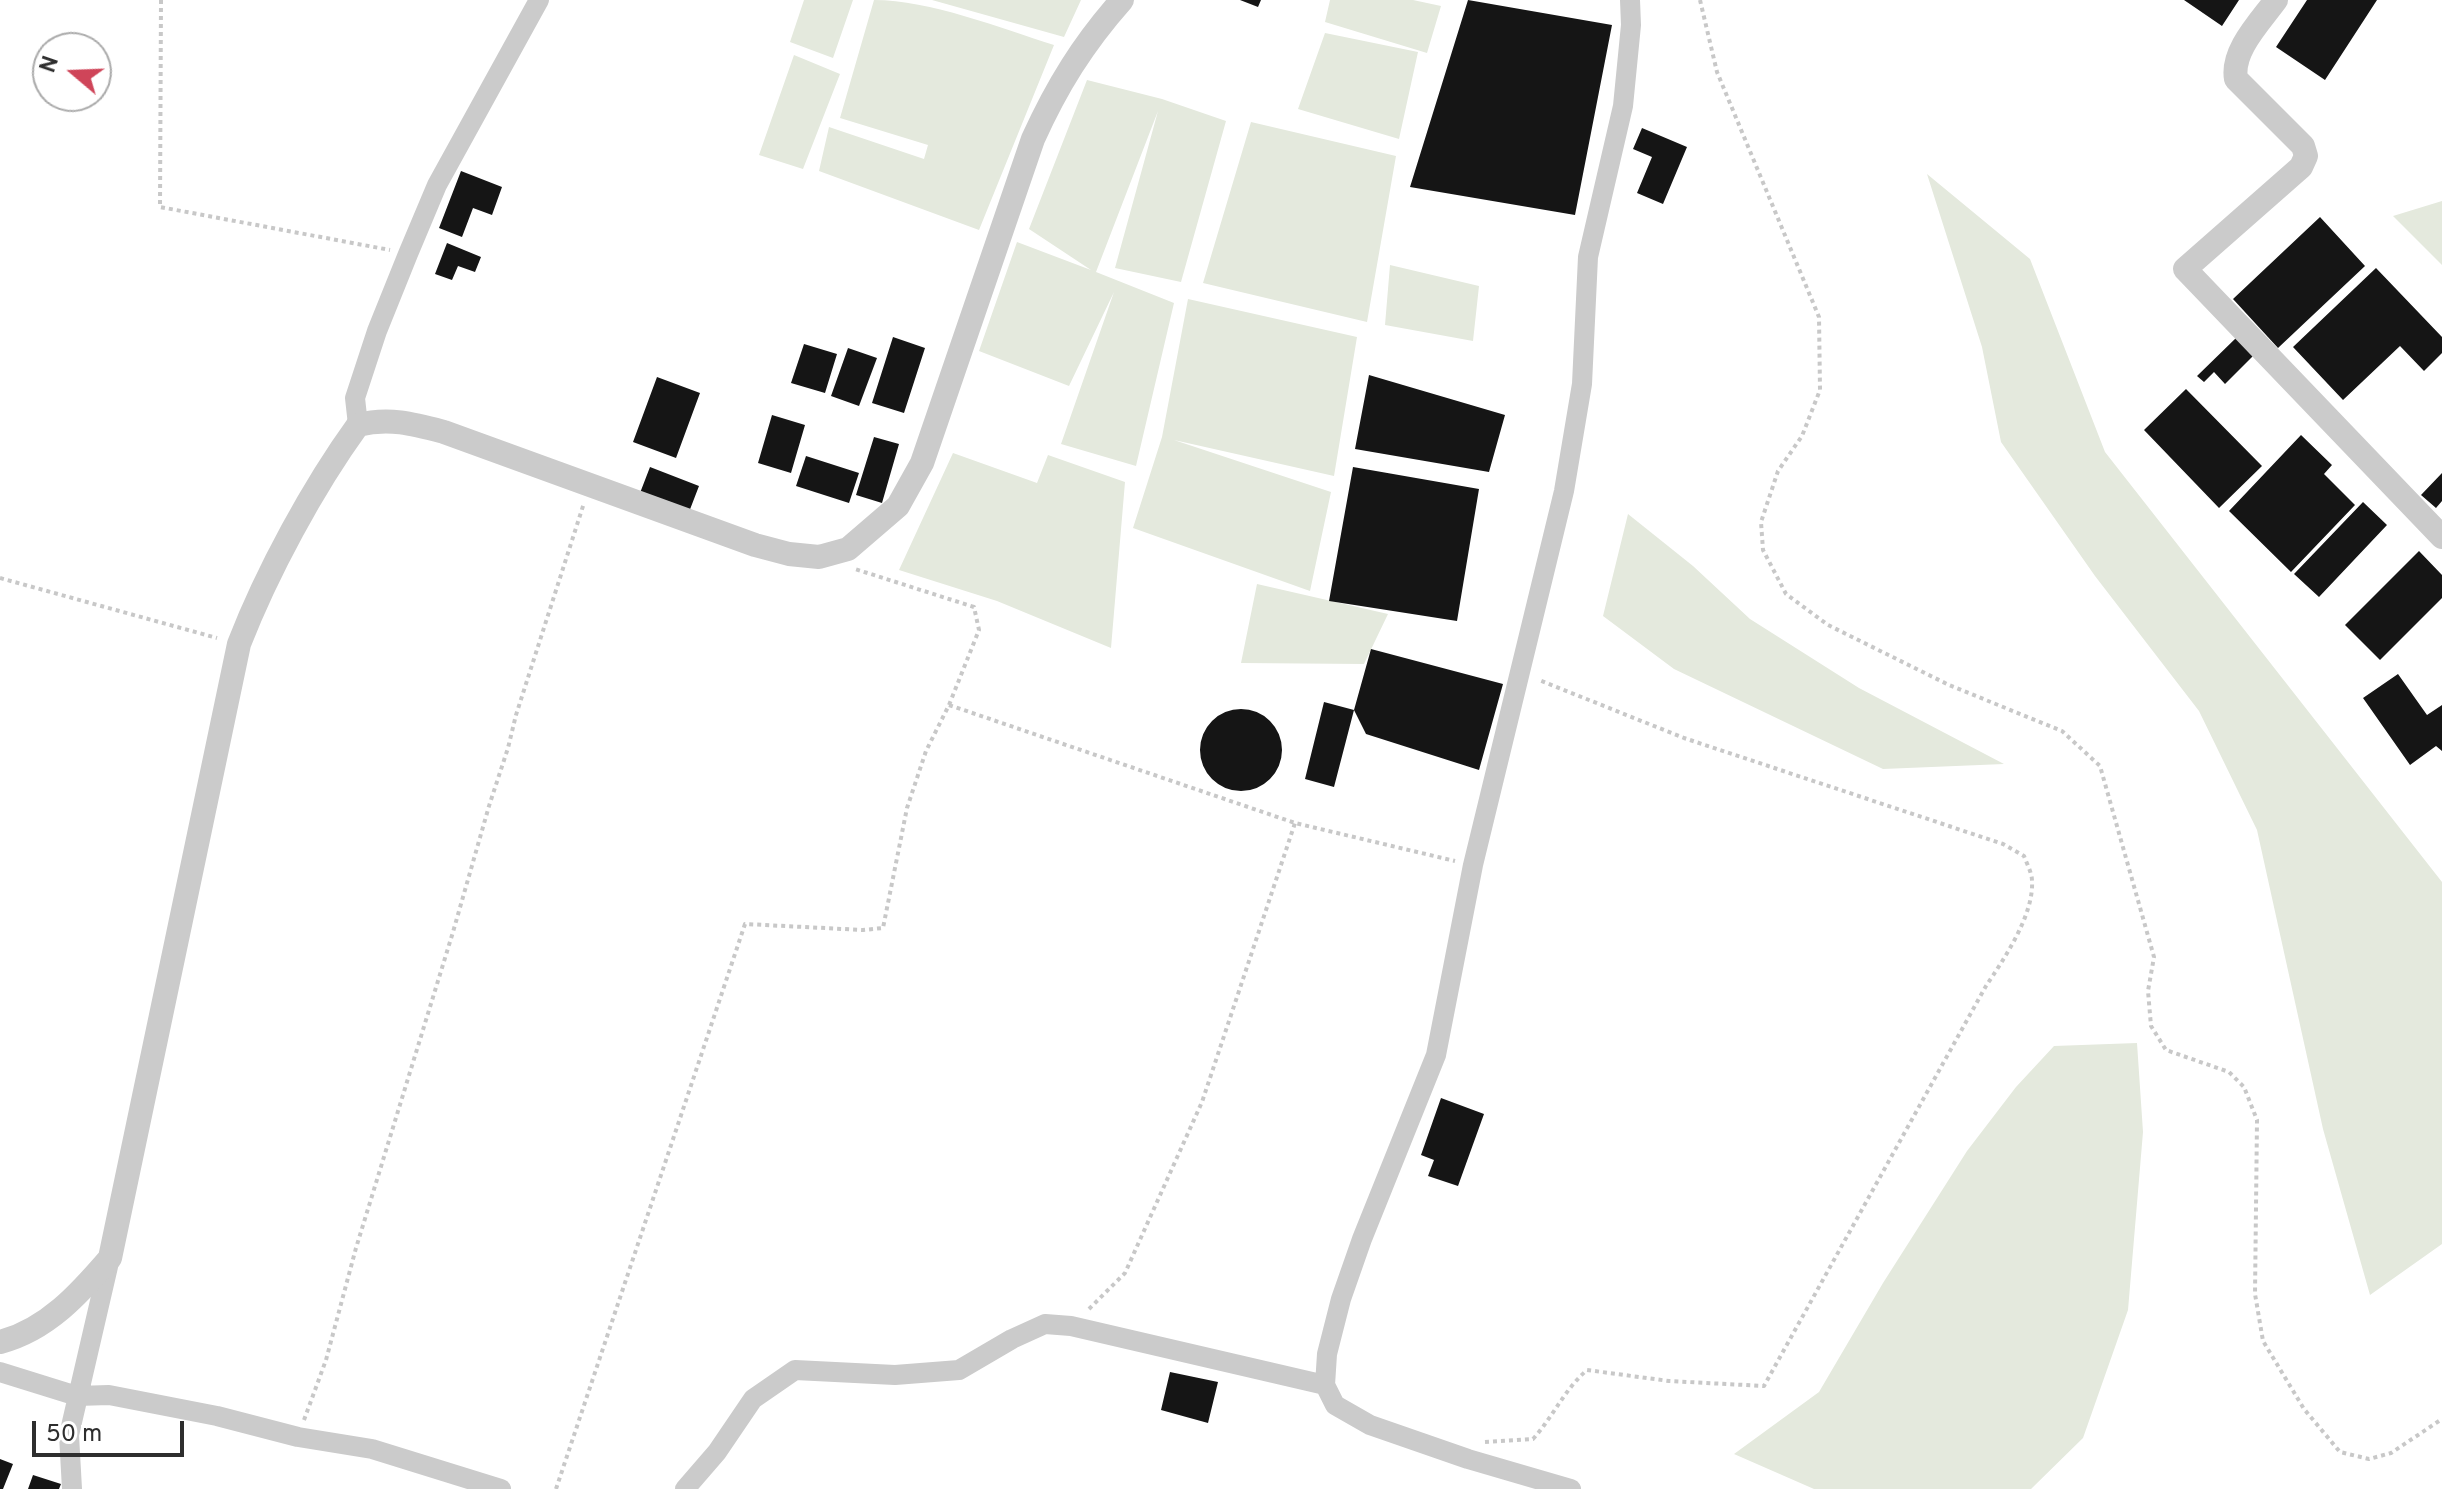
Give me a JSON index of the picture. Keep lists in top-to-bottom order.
{
  "scale_bar": "50 m",
  "north": "left"
}
